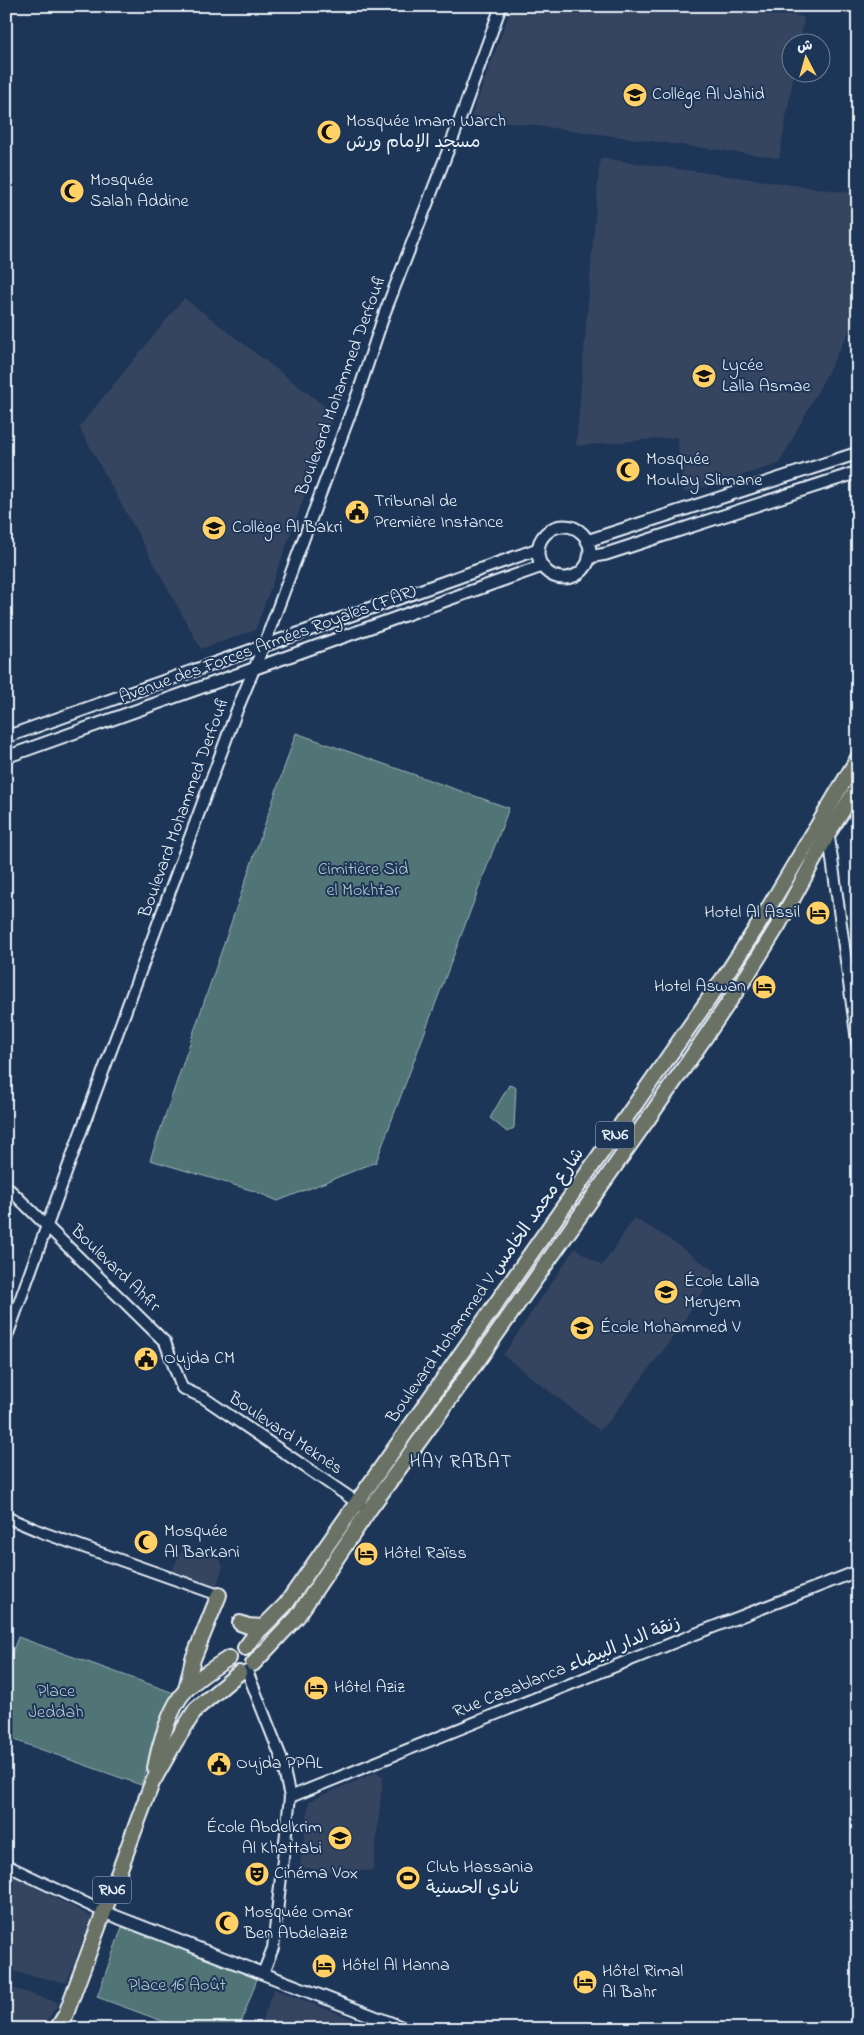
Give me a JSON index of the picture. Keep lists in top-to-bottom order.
{
  "streets": {
    "main road": ["Avenue des Forces Armées Royales (FAR)", "RN6", "Boulevard Mohammed V شارع محمد الخامس"],
    "street": [
      "Boulevard Mohammed Derfoufi",
      "Boulevard Ahfir",
      "Boulevard Meknès",
      "Rue Casablanca زنقة الدار البيضاء"
    ]
  },
  "crossings": [
    ["Boulevard Mohammed Derfoufi", "Avenue des Forces Armées Royales (FAR)"],
    ["Boulevard Mohammed Derfoufi", "Boulevard Ahfir"],
    ["RN6", "Boulevard Mohammed V شارع محمد الخامس"],
    ["Boulevard Ahfir", "Boulevard Meknès"],
    ["Boulevard Mohammed V شارع محمد الخامس", "Boulevard Meknès"]
  ],
  "districts": ["HAY RABAT"],
  "parks": ["Cimitière Sid el Mokhtar", "Place Jeddah", "Place 16 Août"],
  "places": {
    "school or university": [
      "Collège Al Jahid",
      "Lycée Lalla Asmae",
      "Collège Al Bakri",
      "École Lalla Meryem",
      "École Mohammed V",
      "École Abdelkrim Al Khattabi"
    ],
    "mosque": [
      "Mosquée Imam Warch مسجد الإمام ورش",
      "Mosquée Salah Addine",
      "Mosquée Moulay Slimane",
      "Mosquée Al Barkani",
      "Mosquée Omar Ben Abdelaziz"
    ],
    "public building": ["Tribunal de Première Instance", "Oujda CM", "Oujda PPAL"],
    "hotel": [
      "Hotel Al Assil",
      "Hotel Aswan",
      "Hôtel Raïss",
      "Hôtel Aziz",
      "Hôtel Al Hanna",
      "Hôtel Rimal Al Bahr"
    ],
    "theatre": ["Cinéma Vox"],
    "sports": ["Club Hassania نادي الحسنية"]
  },
  "north": "top"
}
